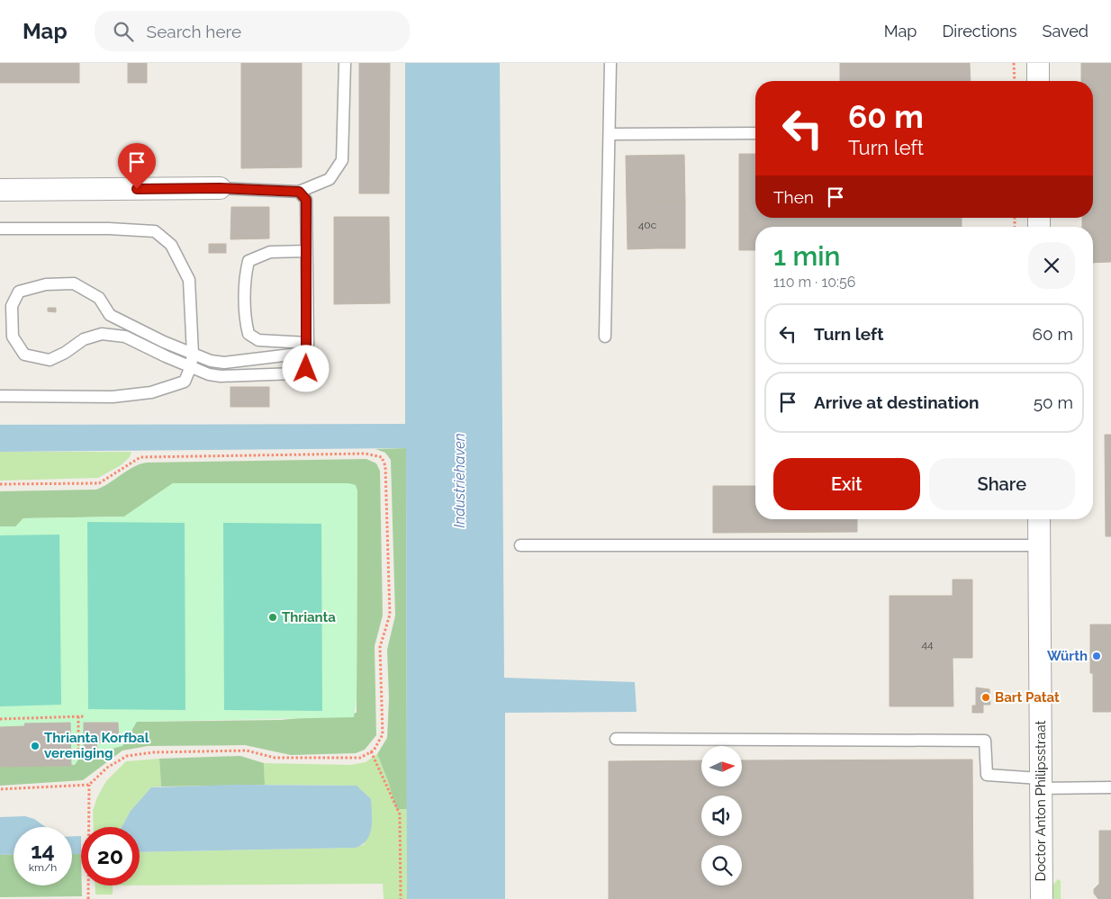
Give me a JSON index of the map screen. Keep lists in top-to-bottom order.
{
  "streets": {
    "street": ["Doctor Anton Philipsstraat"]
  },
  "water": ["Industriehaven"],
  "places": [
    "Thrianta",
    "Würth",
    "Bart Patat",
    "Thrianta Korfbal vereniging"
  ],
  "house_numbers": ["40c", "44"],
  "north": "right",
  "page": {
    "header": "Map",
    "search": "Search here",
    "nav": ["Map", "Directions", "Saved"],
    "turn": ["60 m", "Turn left"],
    "then": "Then",
    "heading": ["1 min", "110 m · 10:56"],
    "list": [
      {
        "name": "Turn left",
        "value": "60 m"
      },
      {
        "name": "Arrive at destination",
        "value": "50 m"
      }
    ],
    "buttons": ["Exit", "Share"],
    "speed": "14 km/h",
    "limit": "20"
  }
}
